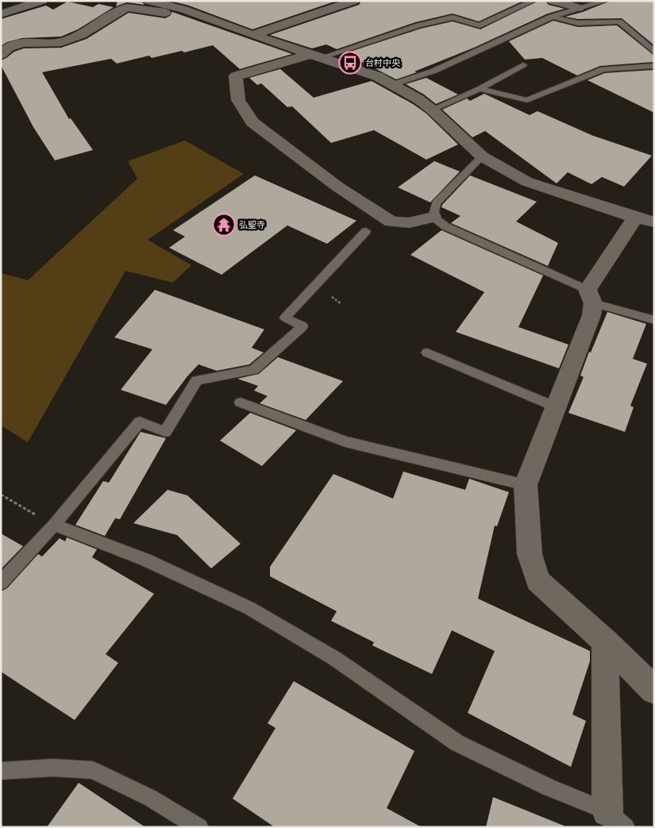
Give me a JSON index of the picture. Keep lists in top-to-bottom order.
{
  "places": {
    "bus stop": ["台村中央"],
    "temple": ["弘聖寺"]
  }
}
